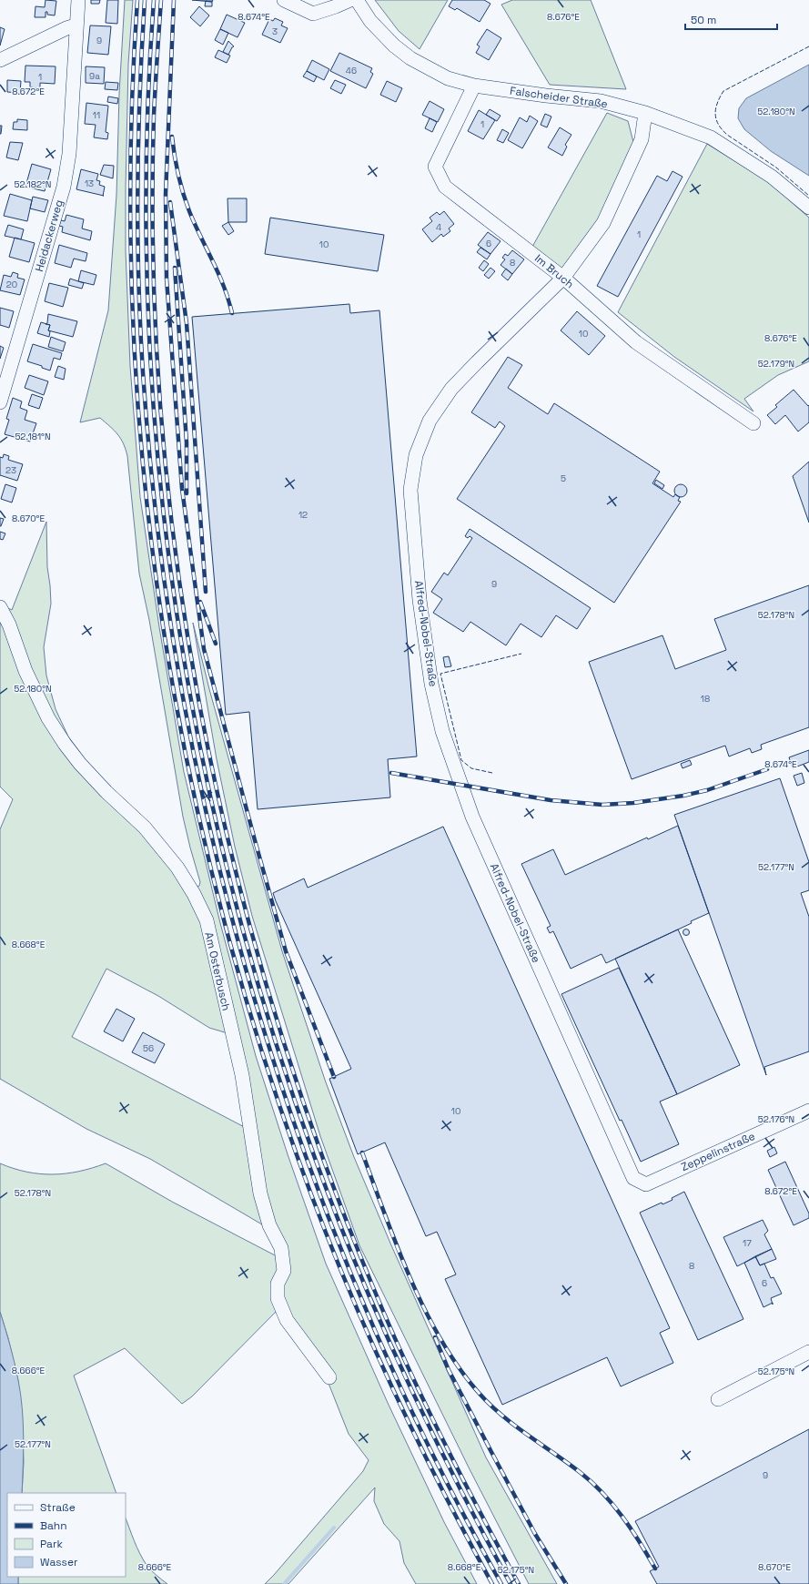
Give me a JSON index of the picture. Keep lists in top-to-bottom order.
{
  "streets": {
    "street": [
      "Falscheider Straße",
      "Heidackerweg",
      "Im Bruch",
      "Alfred-Nobel-Straße",
      "Am Osterbusch",
      "Zeppelinstraße"
    ]
  },
  "crossings": [
    ["Falscheider Straße", "Im Bruch"],
    ["Falscheider Straße", "Alfred-Nobel-Straße"],
    ["Im Bruch", "Alfred-Nobel-Straße"],
    ["Alfred-Nobel-Straße", "Zeppelinstraße"]
  ],
  "house_numbers": [
    "3",
    "9",
    "46",
    "9a",
    "1",
    "11",
    "1",
    "13",
    "4",
    "1",
    "6",
    "10",
    "8",
    "20",
    "10",
    "23",
    "5",
    "12",
    "9",
    "18",
    "56",
    "10",
    "17",
    "8",
    "6",
    "9"
  ],
  "legend": [
    "Straße",
    "Bahn",
    "Park",
    "Wasser"
  ],
  "scale_bar": "50 m",
  "coordinates": [
    "8.674°E",
    "8.676°E",
    "8.672°E",
    "52.180°N",
    "52.182°N",
    "52.179°N",
    "52.181°N",
    "8.670°E",
    "52.178°N",
    "52.177°N",
    "8.668°E",
    "52.176°N",
    "8.666°E",
    "52.175°N"
  ]
}
